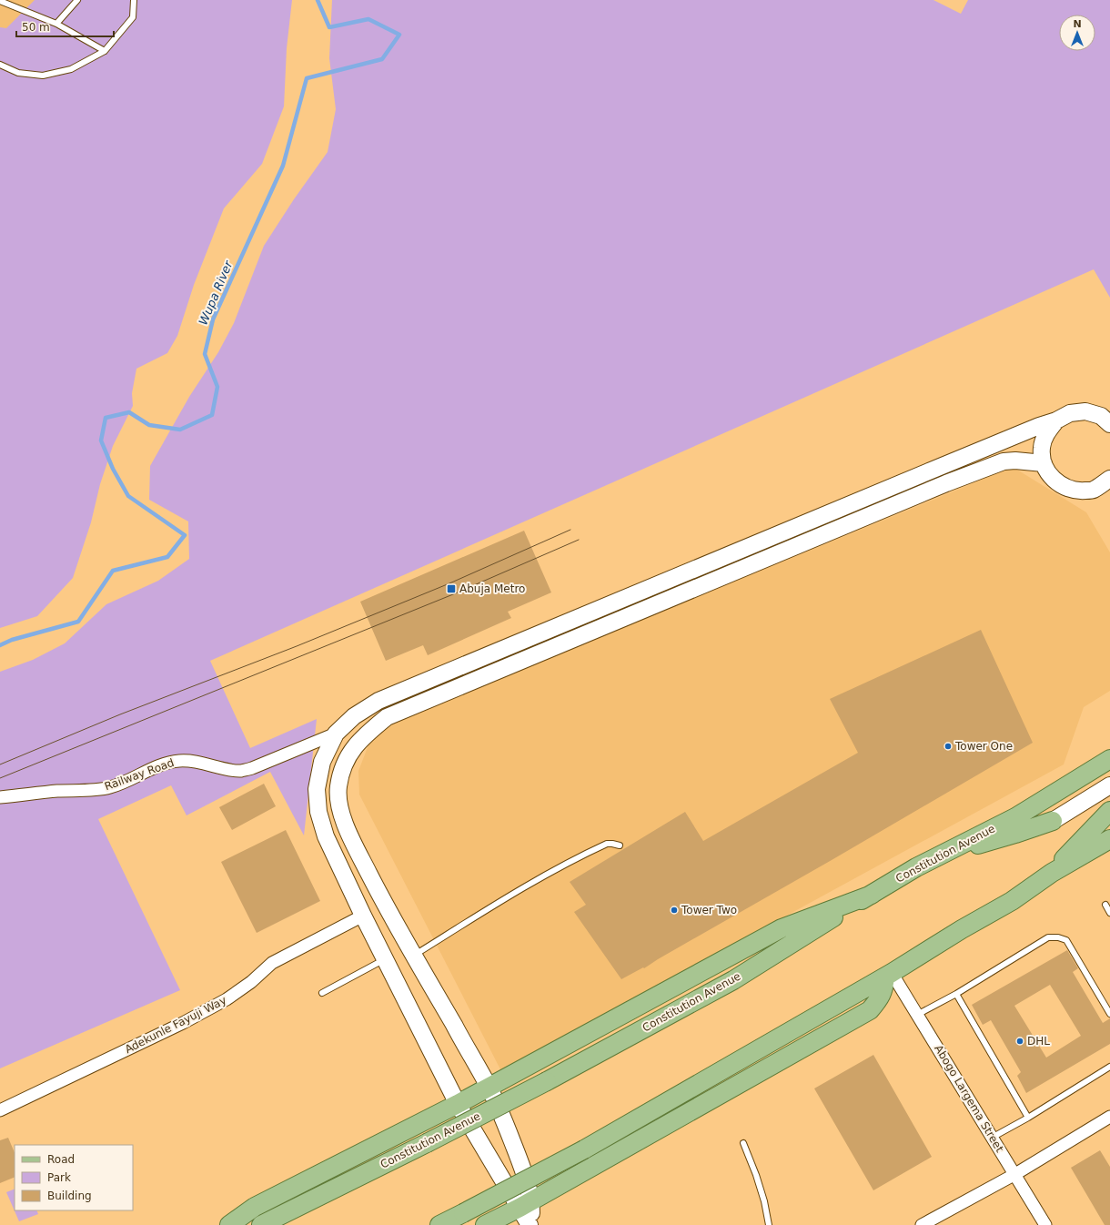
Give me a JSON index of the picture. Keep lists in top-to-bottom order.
{
  "streets": {
    "main road": ["Constitution Avenue"],
    "street": ["Railway Road", "Adekunle Fayuji Way", "Abogo Largema Street"]
  },
  "water": ["Wupa River"],
  "places": {
    "transit": ["Abuja Metro"],
    "other": ["Tower One", "Tower Two", "DHL"]
  },
  "legend": ["Road", "Park", "Building"],
  "scale_bar": "50 m",
  "north": "top"
}
